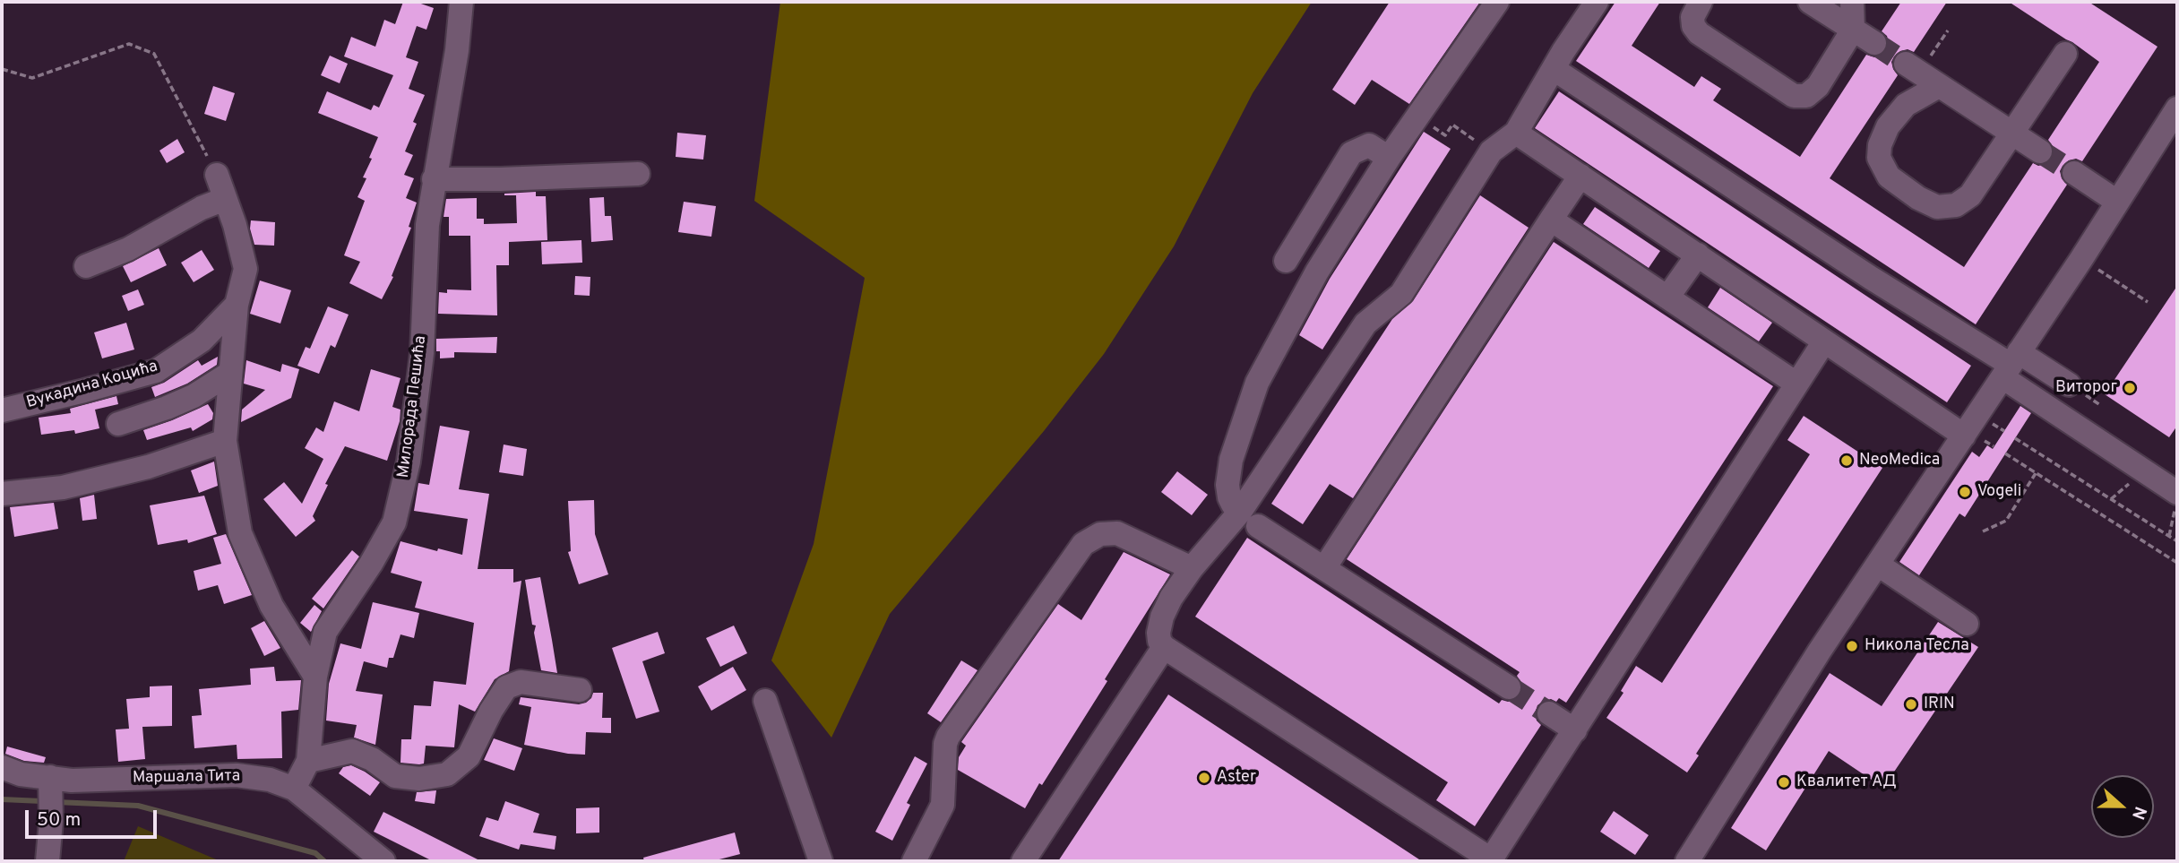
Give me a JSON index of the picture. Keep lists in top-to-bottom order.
{
  "streets": {
    "street": ["Вукадина Коцића", "Милорада Пешића", "Маршала Тита"]
  },
  "crossings": [
    ["Милорада Пешића", "Маршала Тита"]
  ],
  "places": [
    "Виторог",
    "NeoMedica",
    "Vogeli",
    "Никола Тесла",
    "IRIN",
    "Aster",
    "Квалитет АД"
  ],
  "scale_bar": "50 m",
  "north": "right"
}
